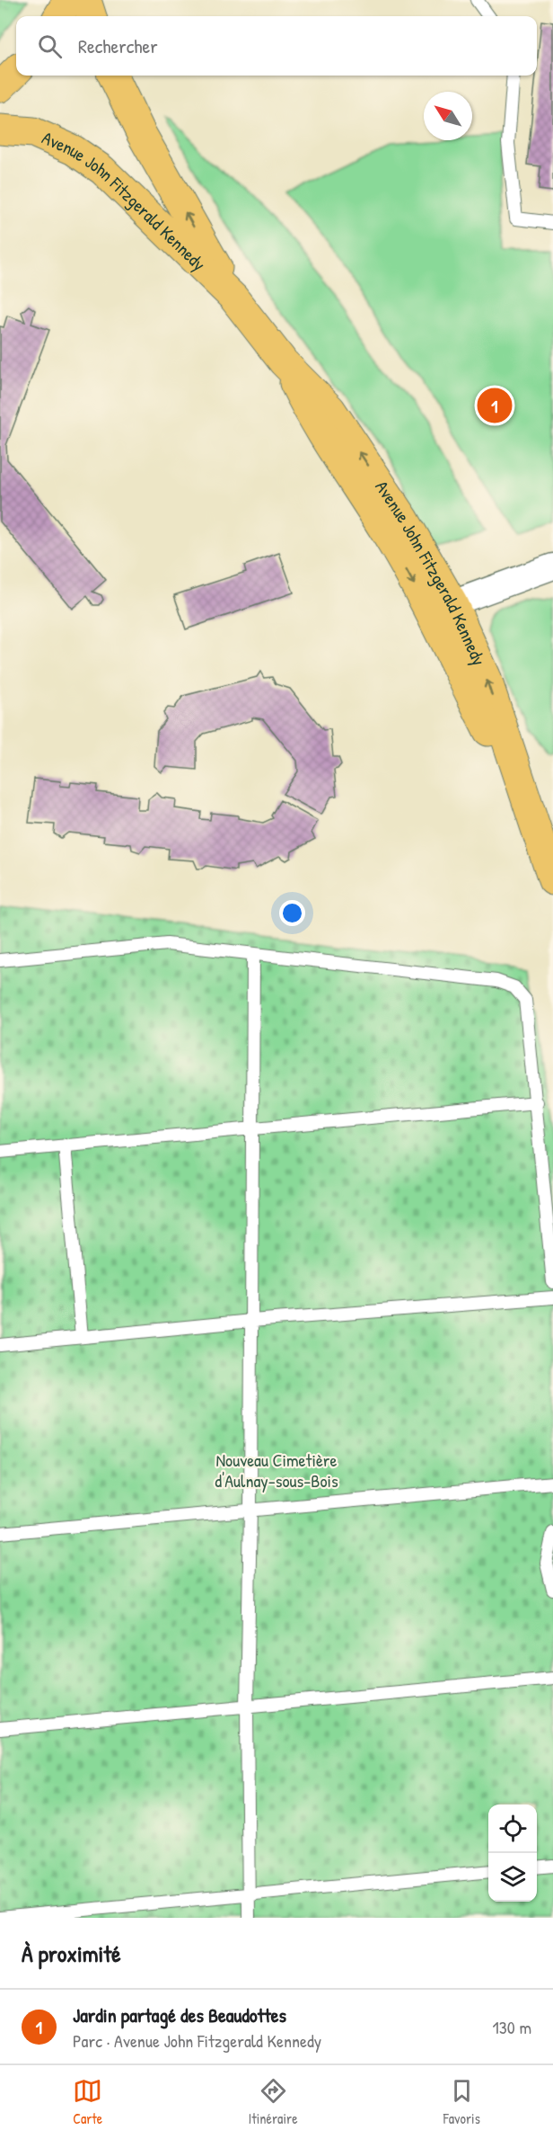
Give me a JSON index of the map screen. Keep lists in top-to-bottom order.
{
  "streets": {
    "main road": ["Avenue John Fitzgerald Kennedy"]
  },
  "parks": ["Nouveau Cimetière d'Aulnay-sous-Bois"],
  "north": "top left",
  "page": {
    "search": "Rechercher",
    "pins": "1",
    "heading": "À proximité",
    "list": [
      {
        "mark": "1",
        "name": "Jardin partagé des Beaudottes",
        "note": "Parc · Avenue John Fitzgerald Kennedy",
        "value": "130 m"
      }
    ],
    "nav": ["Carte", "Itinéraire", "Favoris"]
  }
}
